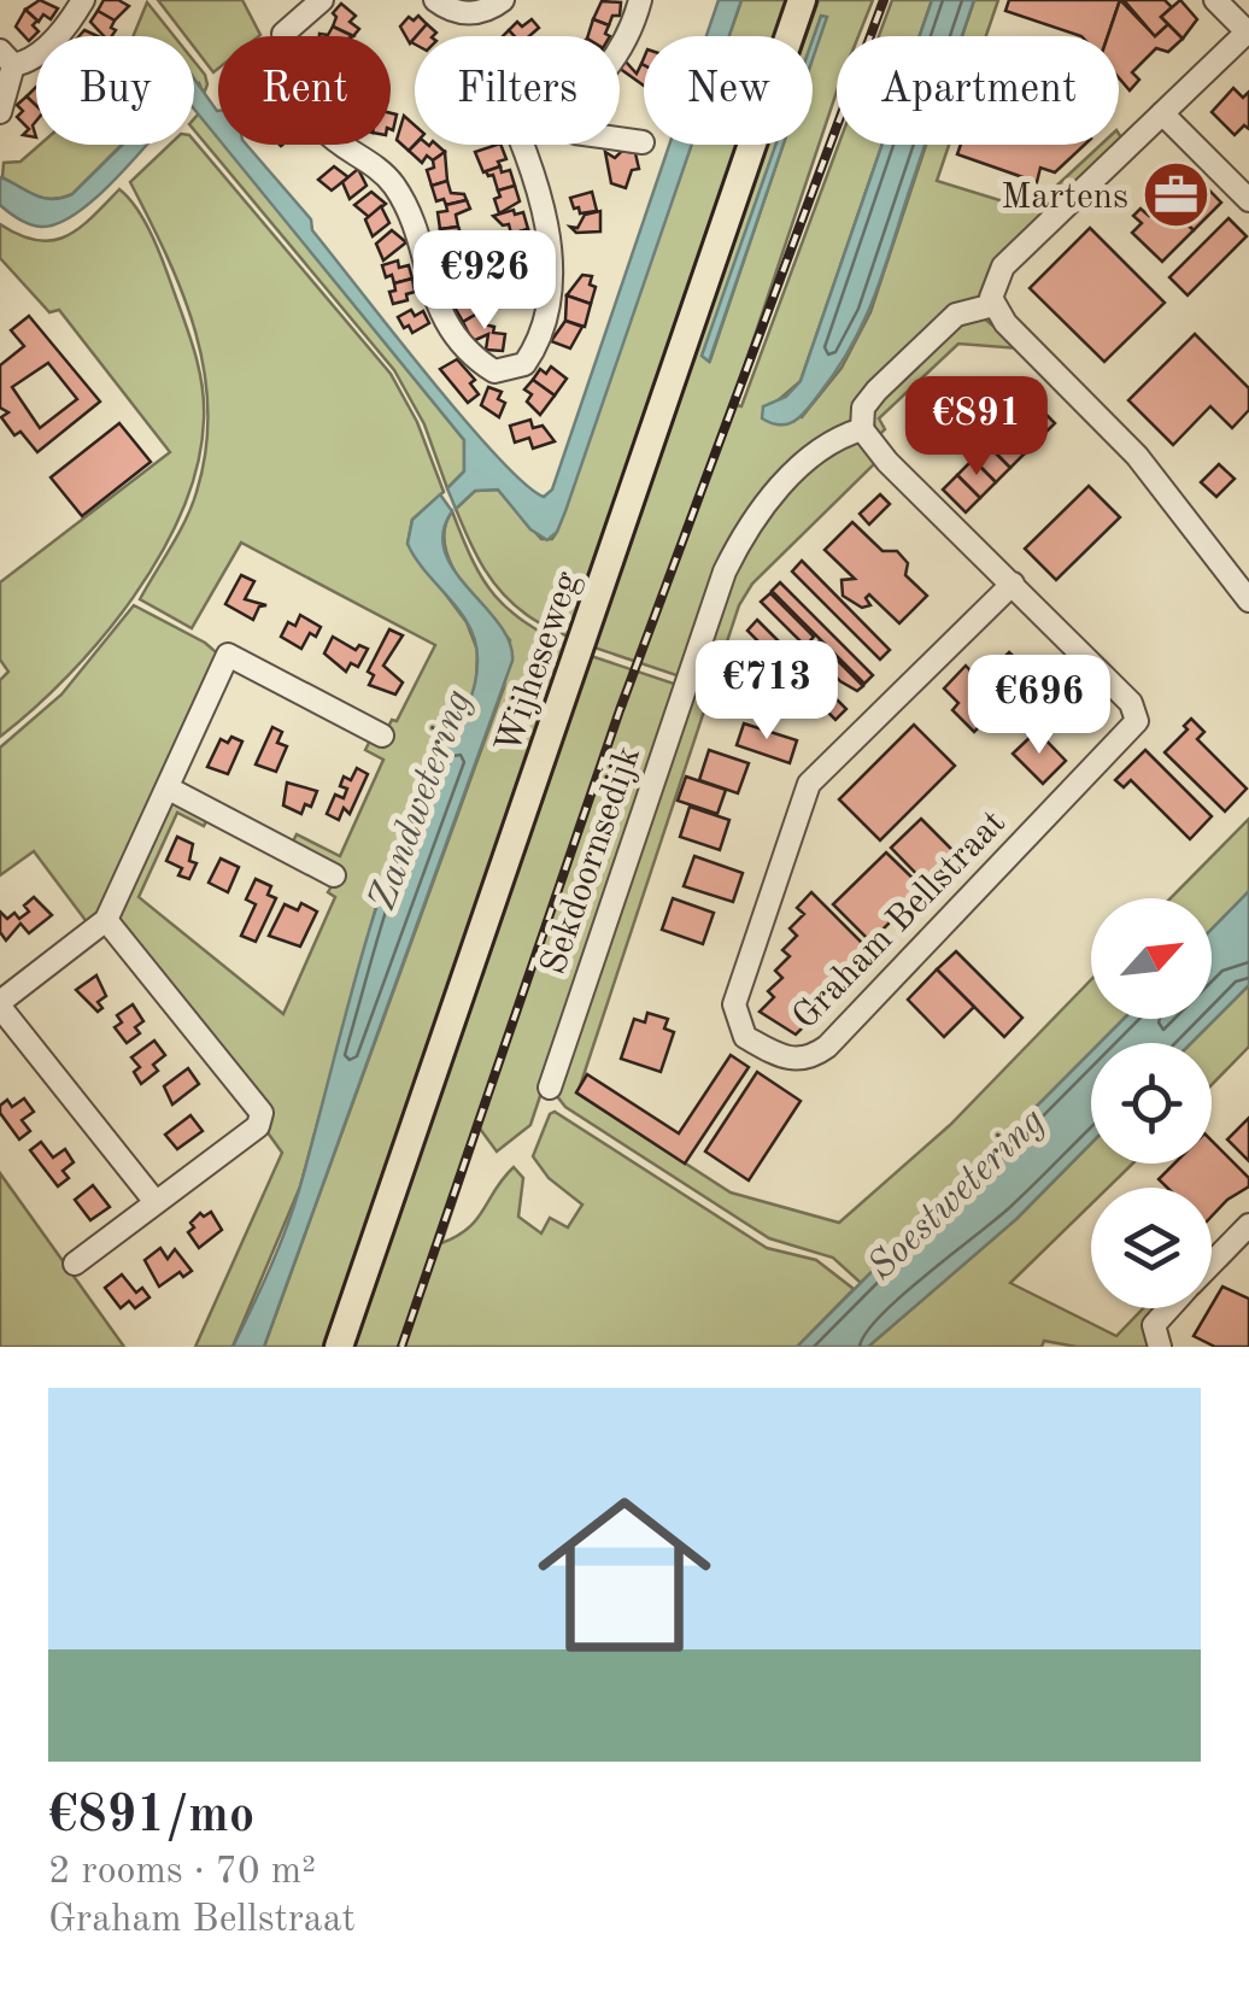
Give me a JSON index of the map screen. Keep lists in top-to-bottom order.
{
  "streets": {
    "main road": ["Wijheseweg"],
    "street": ["Sekdoornsedijk", "Graham Bellstraat"]
  },
  "crossings": [
    ["Sekdoornsedijk", "Graham Bellstraat"]
  ],
  "water": ["Zandwetering", "Soestwetering"],
  "places": {
    "office": ["Martens"]
  },
  "north": "top right",
  "page": {
    "chip": [
      "Buy",
      "Rent",
      "Filters",
      "New",
      "Apartment"
    ],
    "price": [
      "€926",
      "€891",
      "€713",
      "€696"
    ],
    "list": [
      {
        "name": "€891/mo",
        "note": "2 rooms · 70 m² · Graham Bellstraat"
      }
    ]
  }
}
